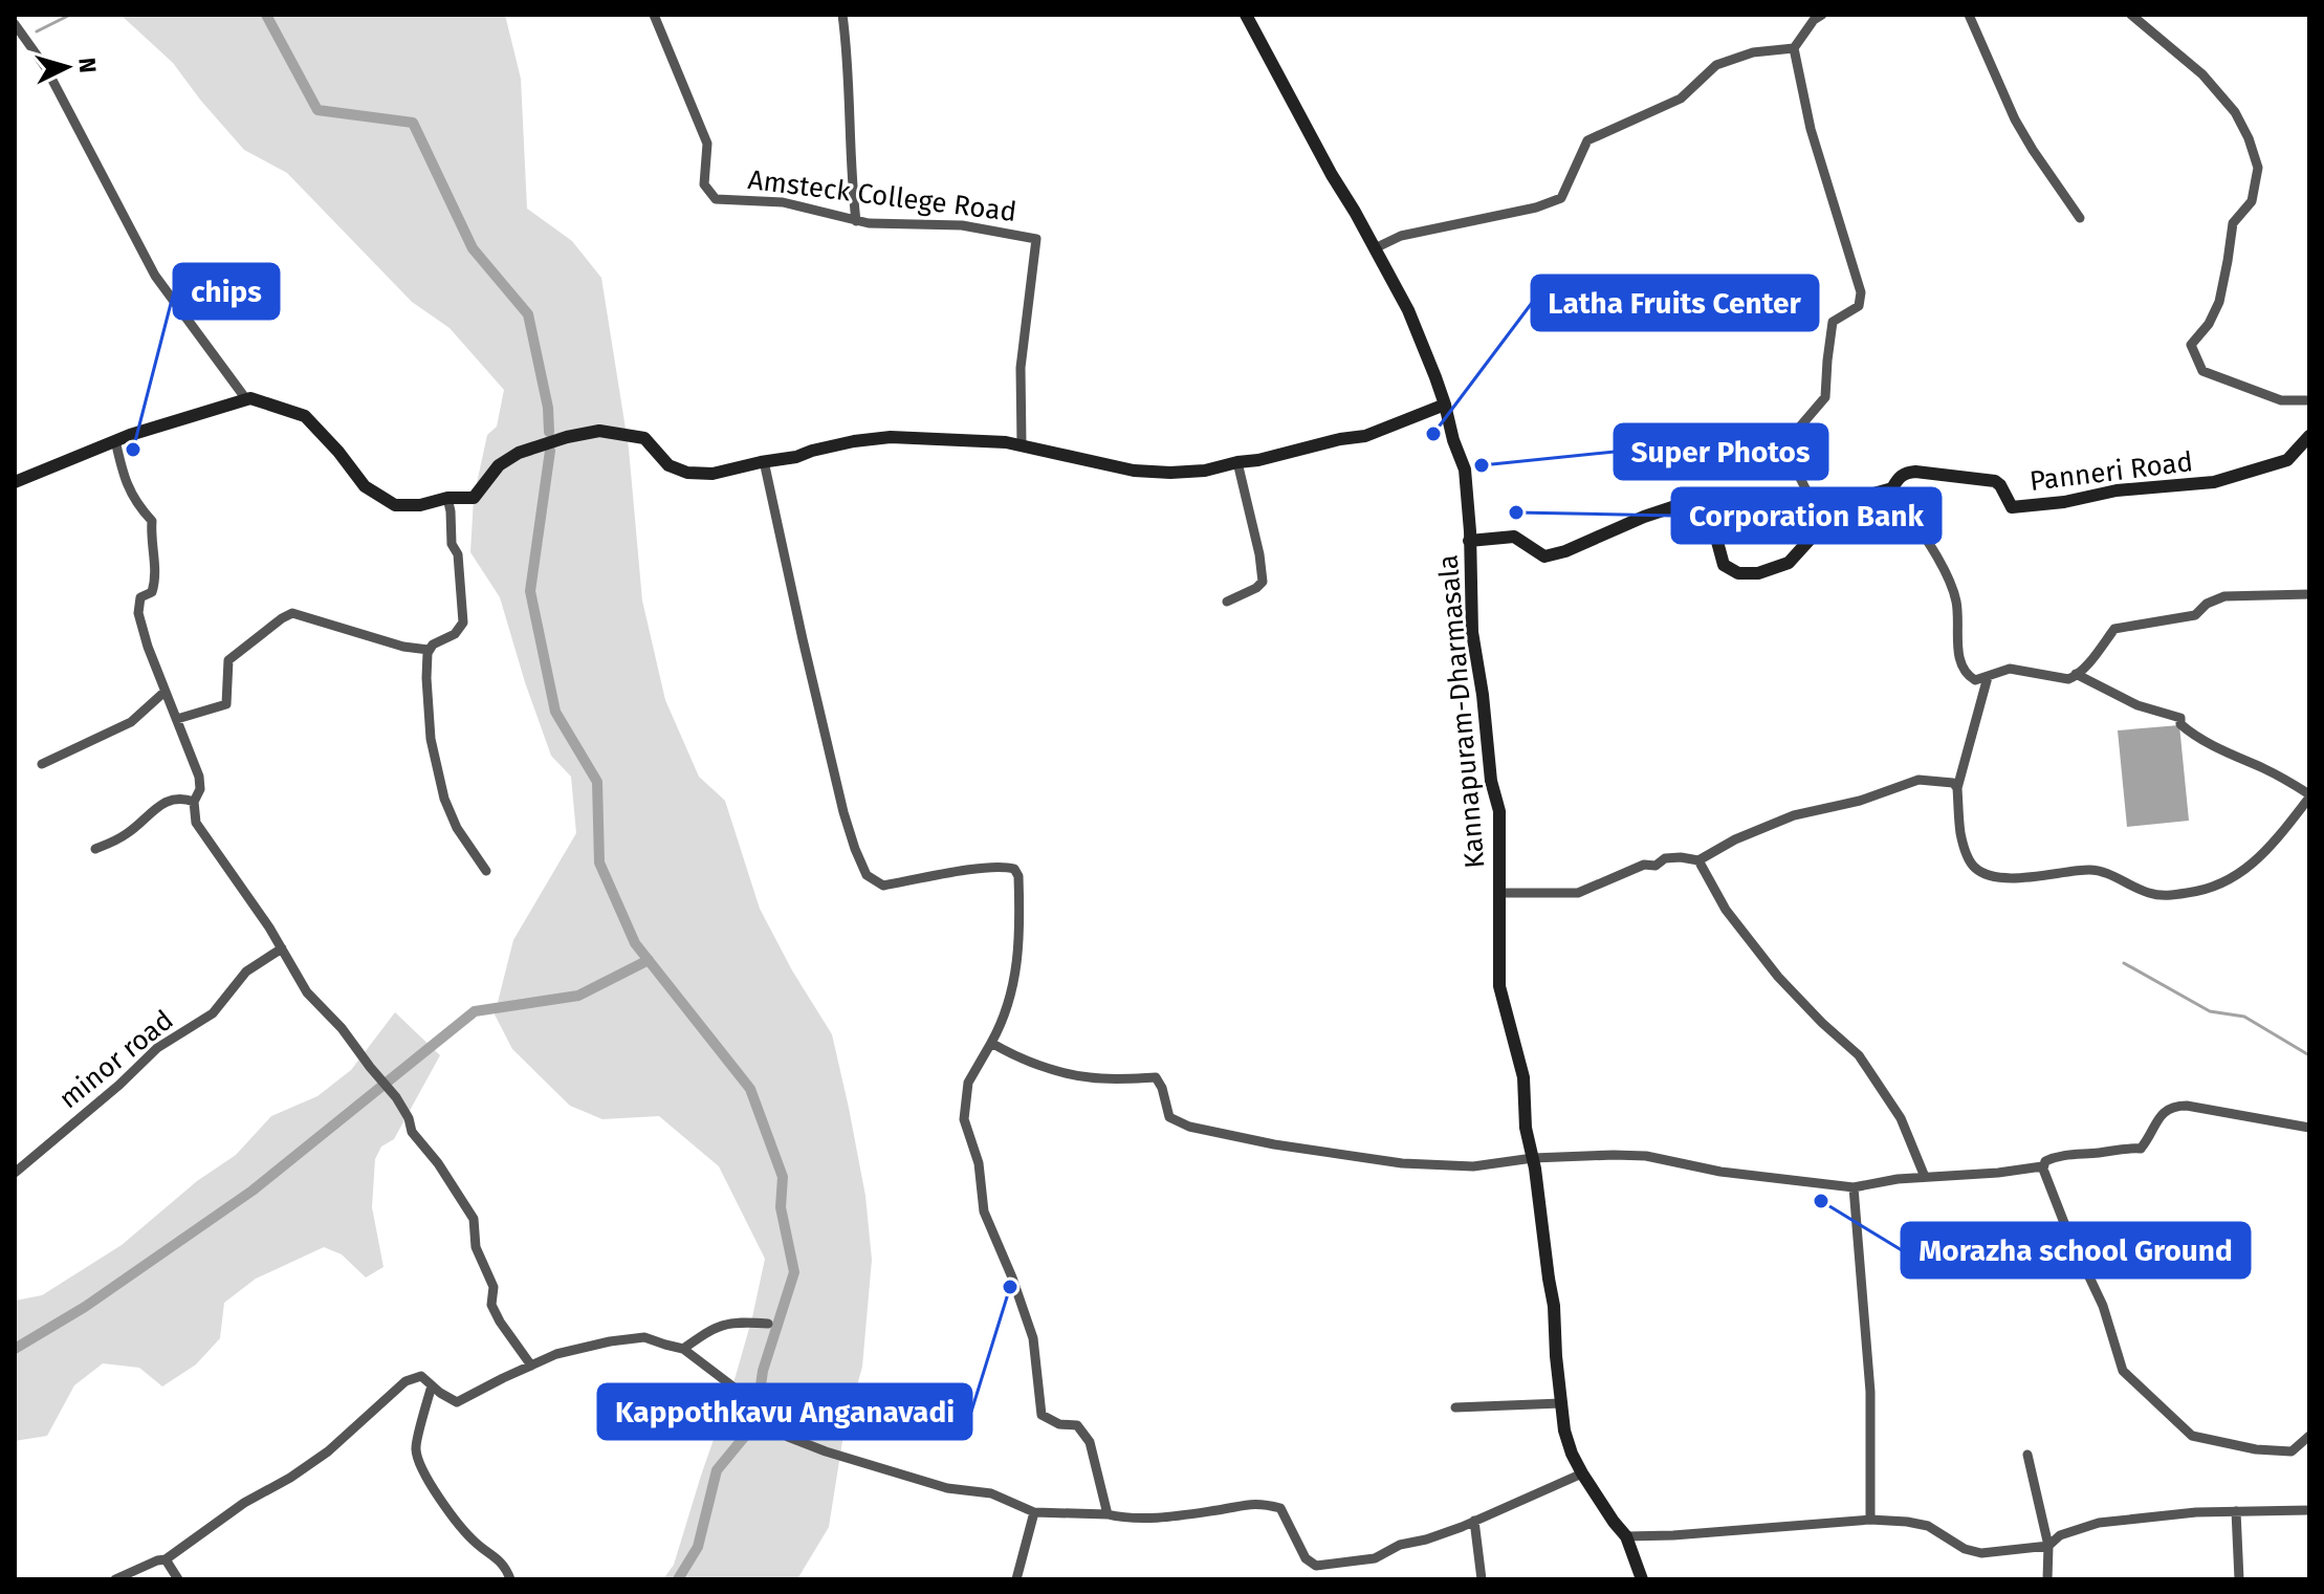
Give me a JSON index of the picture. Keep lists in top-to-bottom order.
{
  "streets": {
    "main road": ["Panneri Road", "Kannapuram-Dharmasala"],
    "street": ["Amsteck College Road", "minor road"]
  },
  "crossings": [
    ["Panneri Road", "Kannapuram-Dharmasala"]
  ],
  "places": [
    "Latha Fruits Center",
    "chips",
    "Super Photos",
    "Corporation Bank",
    "Morazha school Ground",
    "Kappothkavu Anganavadi"
  ],
  "north": "right"
}
